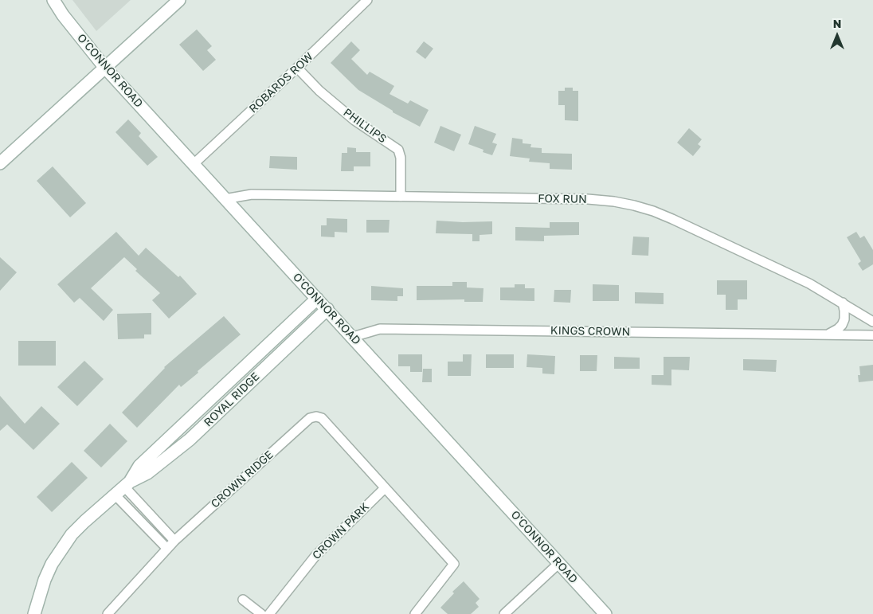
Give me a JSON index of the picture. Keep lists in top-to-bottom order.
{
  "streets": {
    "main road": ["O'CONNOR ROAD", "ROYAL RIDGE"],
    "street": [
      "ROBARDS ROW",
      "PHILLIPS",
      "FOX RUN",
      "KINGS CROWN",
      "CROWN RIDGE",
      "CROWN PARK"
    ]
  },
  "crossings": [
    ["O'CONNOR ROAD", "ROBARDS ROW"],
    ["O'CONNOR ROAD", "FOX RUN"],
    ["O'CONNOR ROAD", "KINGS CROWN"],
    ["O'CONNOR ROAD", "ROYAL RIDGE"],
    ["ROBARDS ROW", "PHILLIPS"],
    ["PHILLIPS", "FOX RUN"],
    ["CROWN RIDGE", "CROWN PARK"]
  ],
  "north": "top"
}
